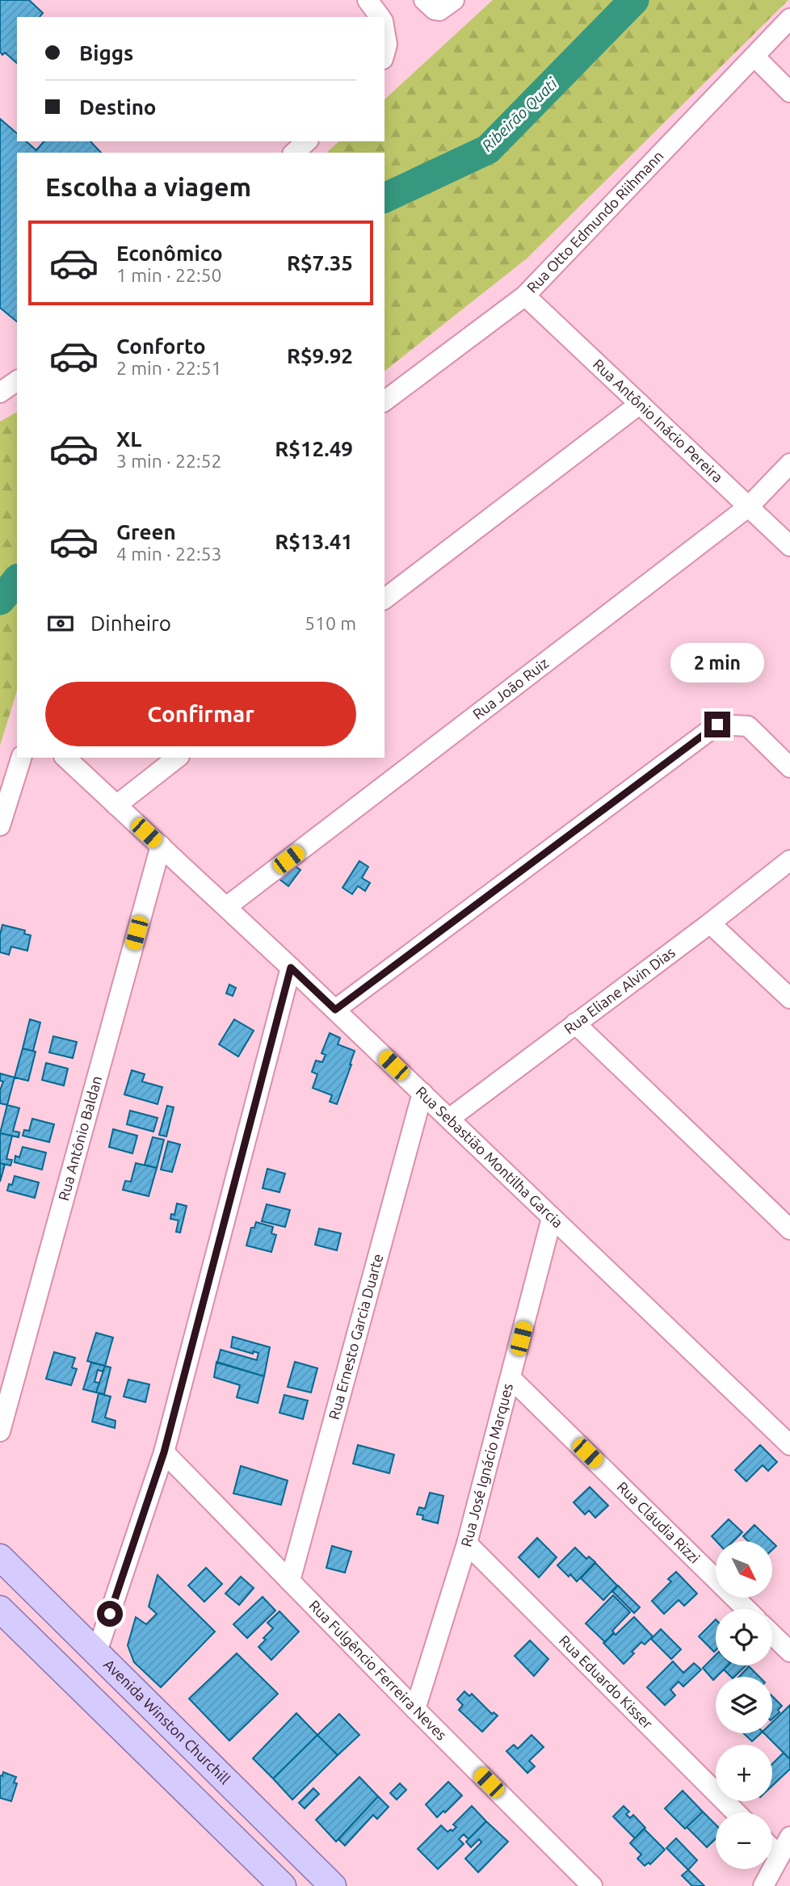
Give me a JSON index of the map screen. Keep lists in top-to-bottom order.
{
  "streets": {
    "main road": ["Avenida Winston Churchill"],
    "street": [
      "Rua Otto Edmundo Riihmann",
      "Rua Antônio Inácio Pereira",
      "Rua João Ruiz",
      "Rua Eliane Alvin Dias",
      "Rua Antônio Baldan",
      "Rua Sebastião Montilha Garcia",
      "Rua Ernesto Garcia Duarte",
      "Rua José Ignácio Marques",
      "Rua Cláudia Rizzi",
      "Rua Fulgêncio Ferreira Neves",
      "Rua Eduardo Kisser"
    ]
  },
  "crossings": [
    ["Rua Otto Edmundo Riihmann", "Rua Antônio Inácio Pereira"],
    ["Rua Antônio Inácio Pereira", "Rua João Ruiz"],
    ["Rua João Ruiz", "Rua Sebastião Montilha Garcia"],
    ["Rua Eliane Alvin Dias", "Rua Sebastião Montilha Garcia"],
    ["Rua Antônio Baldan", "Rua Sebastião Montilha Garcia"],
    ["Rua Sebastião Montilha Garcia", "Rua Ernesto Garcia Duarte"],
    ["Rua Sebastião Montilha Garcia", "Rua José Ignácio Marques"],
    ["Rua Ernesto Garcia Duarte", "Rua Fulgêncio Ferreira Neves"],
    ["Rua José Ignácio Marques", "Rua Cláudia Rizzi"],
    ["Rua José Ignácio Marques", "Rua Fulgêncio Ferreira Neves"],
    ["Rua José Ignácio Marques", "Rua Eduardo Kisser"]
  ],
  "water": ["Ribeirão Quati"],
  "north": "bottom right",
  "page": {
    "banner": ["Biggs", "Destino"],
    "heading": "Escolha a viagem",
    "list": [
      {
        "name": "Econômico",
        "note": "1 min · 22:50",
        "value": "R$7.35"
      },
      {
        "name": "Conforto",
        "note": "2 min · 22:51",
        "value": "R$9.92"
      },
      {
        "name": "XL",
        "note": "3 min · 22:52",
        "value": "R$12.49"
      },
      {
        "name": "Green",
        "note": "4 min · 22:53",
        "value": "R$13.41"
      }
    ],
    "pay": ["Dinheiro", "510 m"],
    "bubble": "2 min",
    "buttons": "Confirmar",
    "map_buttons": ["+", "−"]
  }
}
